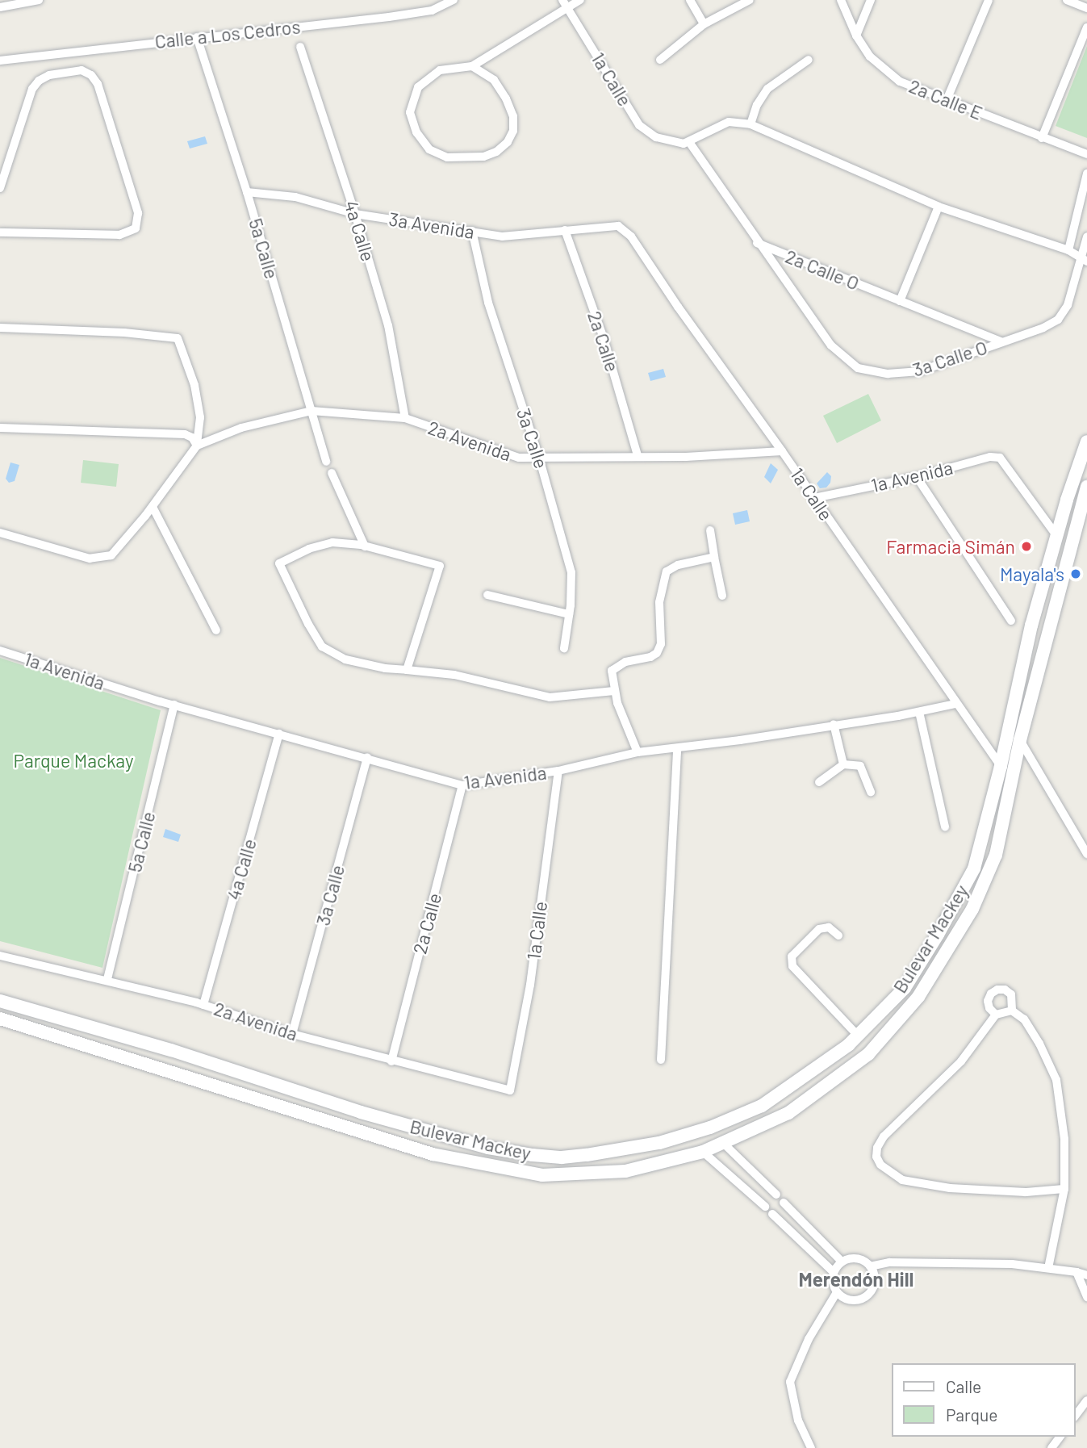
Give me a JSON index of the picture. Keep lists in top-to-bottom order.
{
  "streets": {
    "main road": ["Bulevar Mackey"],
    "street": [
      "Calle a Los Cedros",
      "1a Calle",
      "2a Calle E",
      "3a Avenida",
      "4a Calle",
      "5a Calle",
      "2a Calle O",
      "2a Calle",
      "3a Calle O",
      "3a Calle",
      "2a Avenida",
      "1a Avenida"
    ]
  },
  "crossings": [
    ["Calle a Los Cedros", "5a Calle"],
    ["1a Calle", "3a Avenida"],
    ["1a Calle", "2a Avenida"],
    ["1a Calle", "1a Avenida"],
    ["1a Calle", "Bulevar Mackey"],
    ["3a Avenida", "4a Calle"],
    ["3a Avenida", "5a Calle"],
    ["3a Avenida", "2a Calle"],
    ["3a Avenida", "3a Calle"],
    ["4a Calle", "2a Avenida"],
    ["4a Calle", "1a Avenida"],
    ["5a Calle", "2a Avenida"],
    ["5a Calle", "1a Avenida"],
    ["2a Calle O", "3a Calle O"],
    ["2a Calle", "2a Avenida"],
    ["2a Calle", "1a Avenida"],
    ["3a Calle", "2a Avenida"],
    ["3a Calle", "1a Avenida"],
    ["1a Avenida", "Bulevar Mackey"]
  ],
  "districts": ["Merendón Hill"],
  "parks": ["Parque Mackay"],
  "places": ["Farmacia Simán", "Mayala's"],
  "legend": ["Calle", "Parque"]
}
